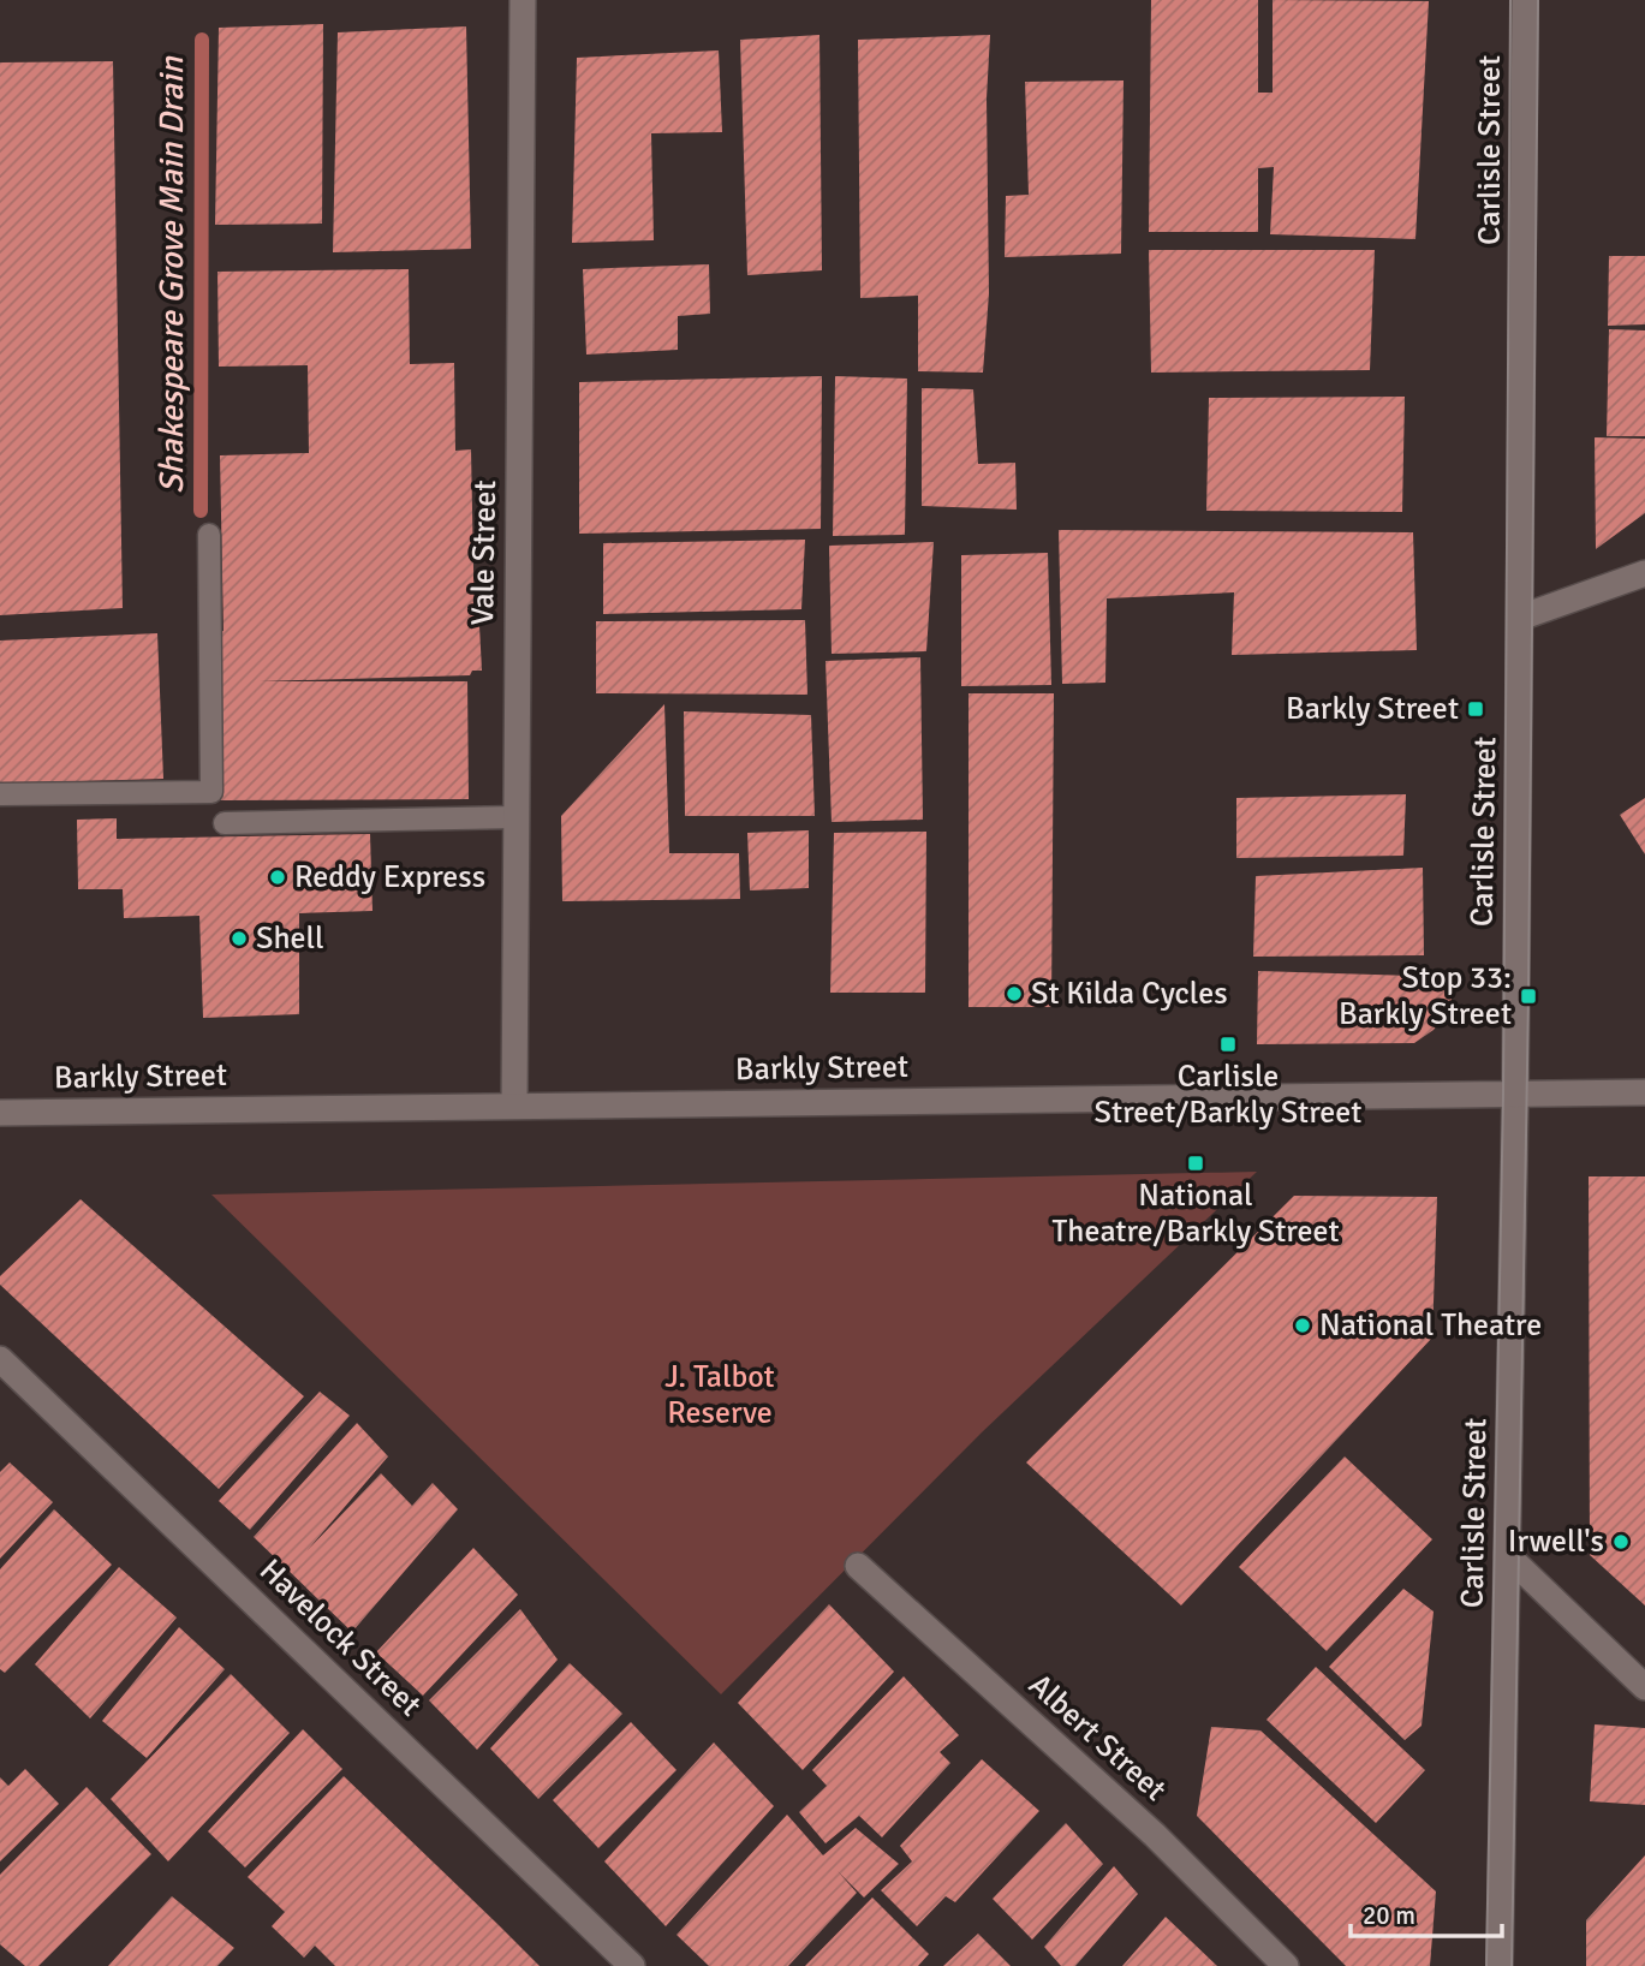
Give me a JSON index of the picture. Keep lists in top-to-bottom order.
{
  "streets": {
    "street": [
      "Carlisle Street",
      "Vale Street",
      "Barkly Street",
      "Havelock Street",
      "Albert Street"
    ]
  },
  "crossings": [
    ["Carlisle Street", "Barkly Street"],
    ["Vale Street", "Barkly Street"]
  ],
  "water": ["Shakespeare Grove Main Drain"],
  "parks": ["J. Talbot Reserve"],
  "places": {
    "transit": [
      "Barkly Street",
      "Stop 33: Barkly Street",
      "Carlisle Street/Barkly Street",
      "National Theatre/Barkly Street"
    ],
    "other": [
      "Reddy Express",
      "Shell",
      "St Kilda Cycles",
      "National Theatre",
      "Irwell's"
    ]
  },
  "scale_bar": "20 m"
}
